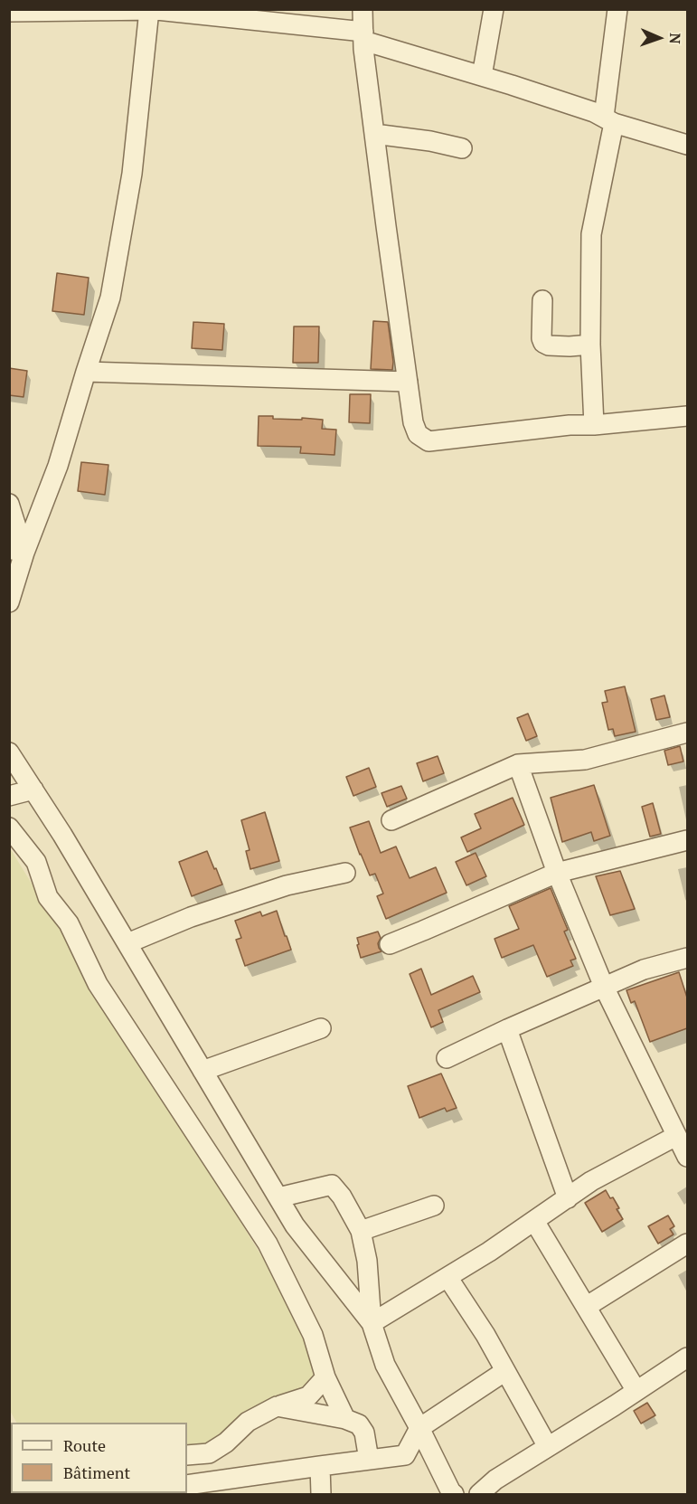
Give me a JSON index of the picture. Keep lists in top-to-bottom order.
{
  "legend": ["Route", "Bâtiment"],
  "north": "right"
}
